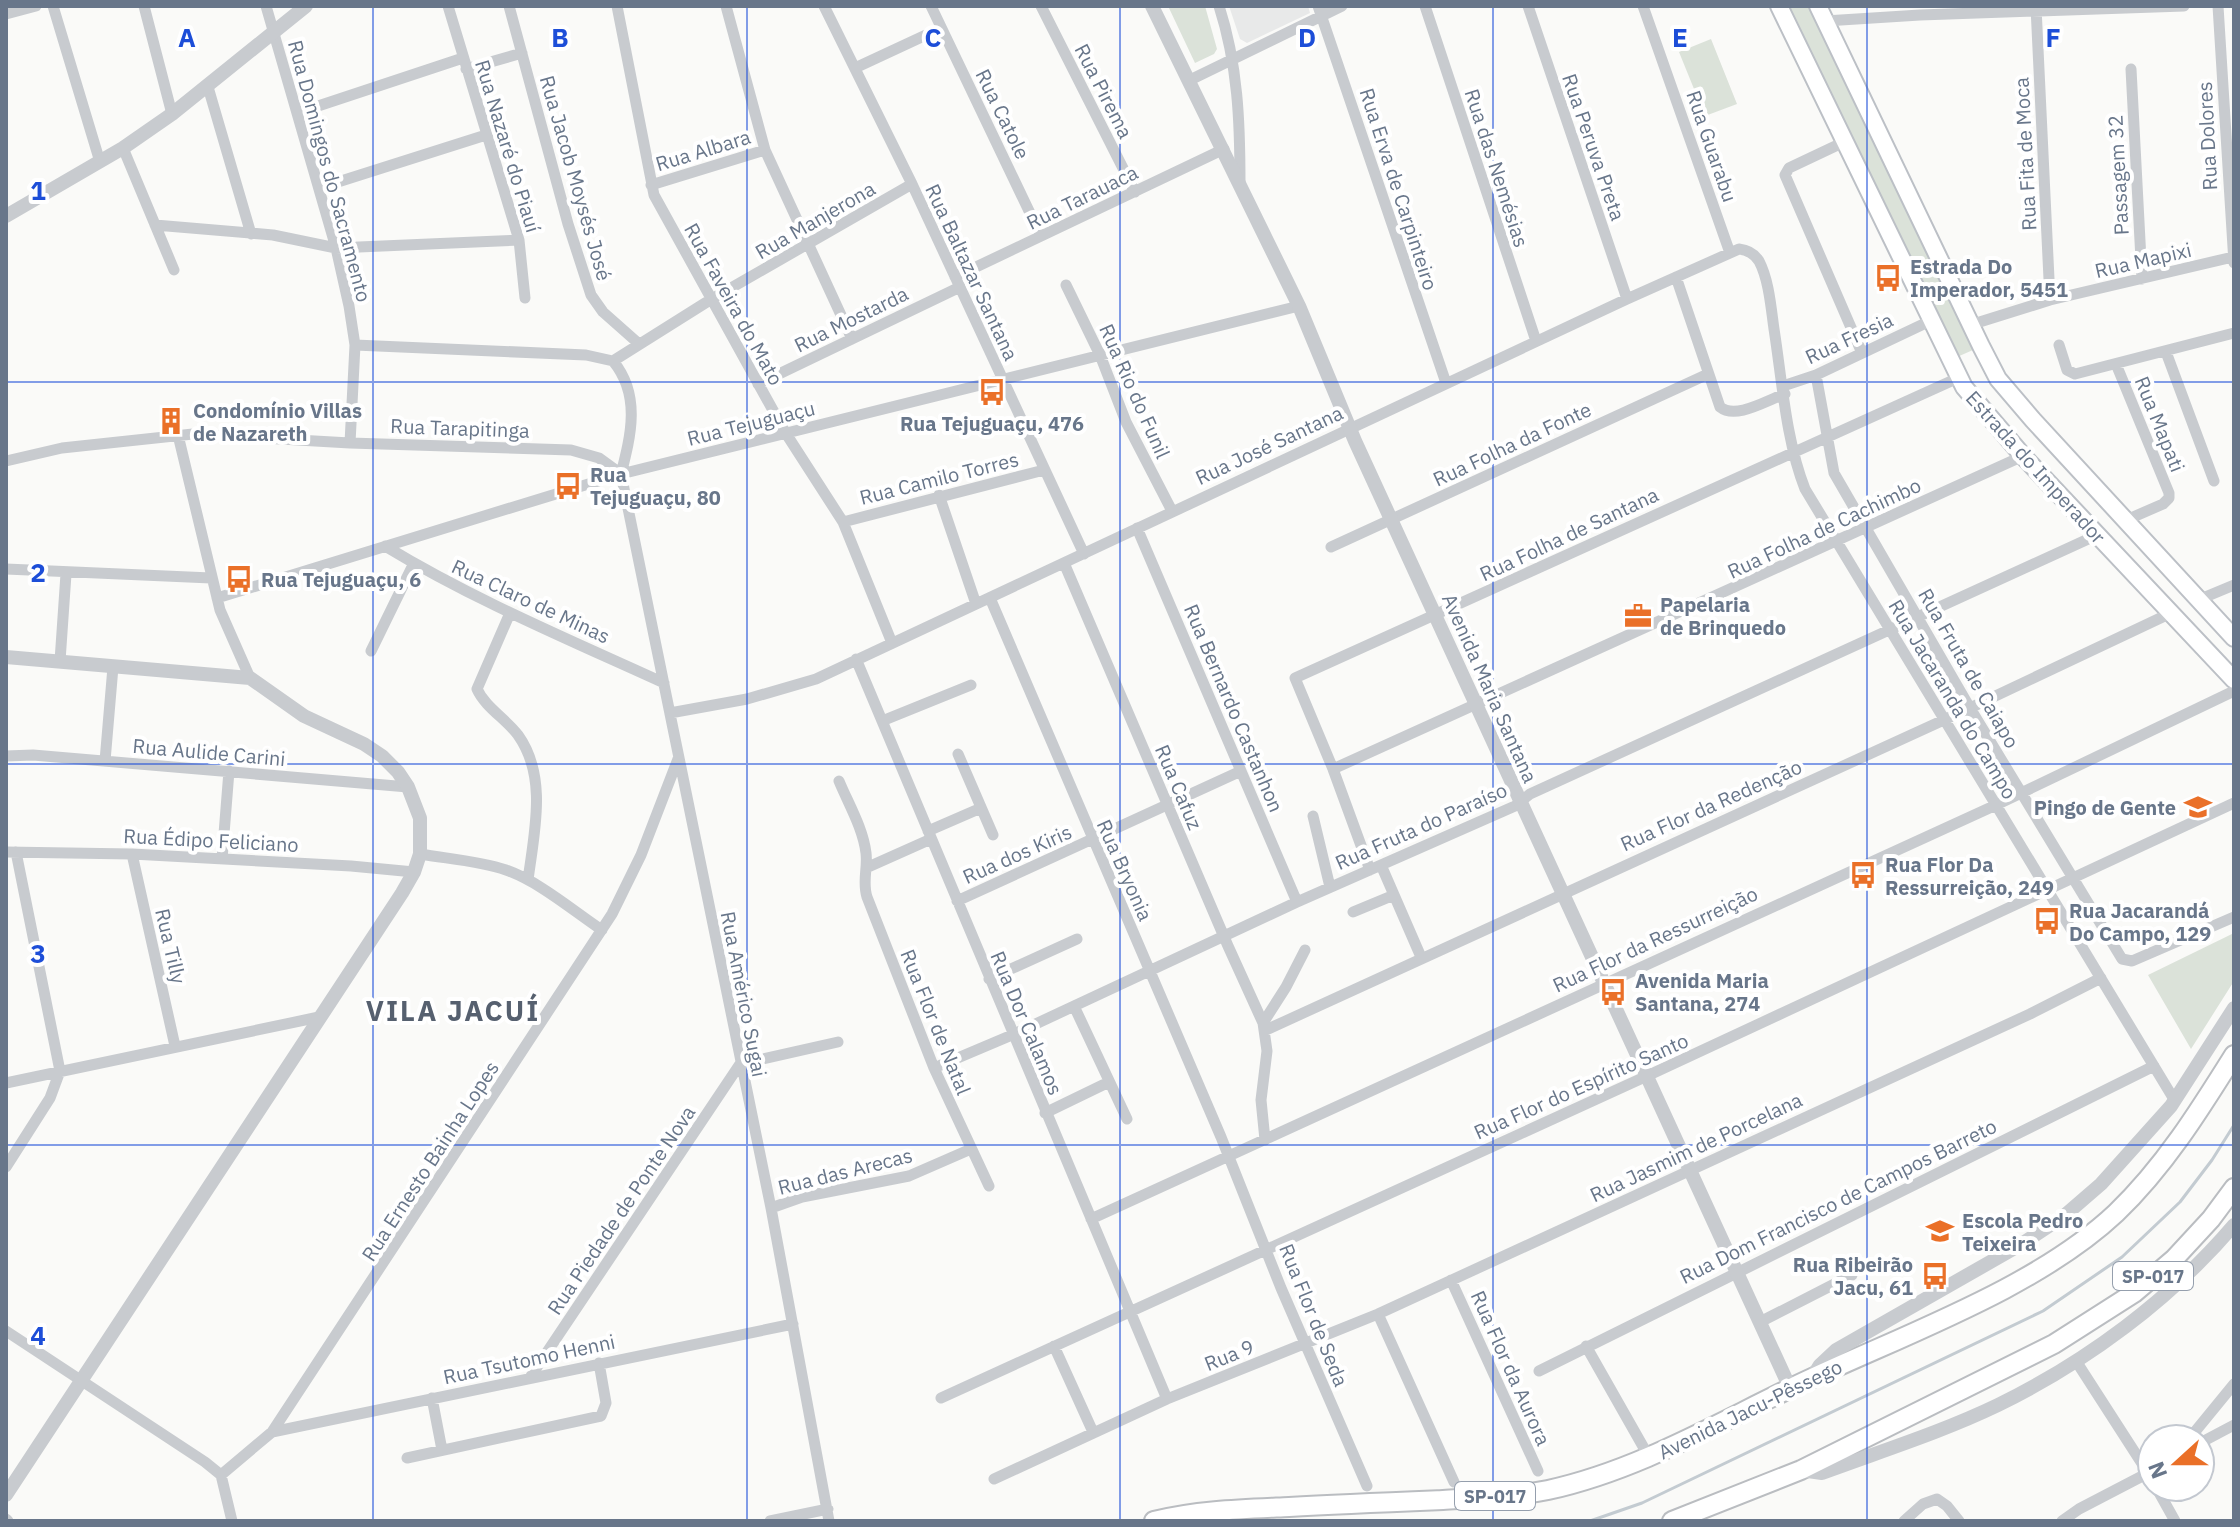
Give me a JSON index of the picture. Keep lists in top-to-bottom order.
{
  "streets": {
    "highway": ["SP-017", "Avenida Jacu-Pêssego"],
    "main road": ["Estrada do Imperador"],
    "street": [
      "Rua Pirema",
      "Rua Catole",
      "Rua Dolores",
      "Rua Nazaré do Piauí",
      "Rua Guarabu",
      "Rua Peruva Preta",
      "Rua Albara",
      "Rua Fita de Moca",
      "Rua das Nemésias",
      "Rua Domingos do Sacramento",
      "Passagem 32",
      "Rua Jacob Moysés José",
      "Rua Erva de Carpinteiro",
      "Rua Tarauaca",
      "Rua Manjerona",
      "Rua Mapixi",
      "Rua Baltazar Santana",
      "Rua Faveira do Mato",
      "Rua Mostarda",
      "Rua Fresia",
      "Rua Rio do Funil",
      "Rua Tejuguaçu",
      "Rua Mapati",
      "Rua Tarapitinga",
      "Rua Folha da Fonte",
      "Rua José Santana",
      "Rua Camilo Torres",
      "Rua Folha de Cachimbo",
      "Rua Folha de Santana",
      "Rua Claro de Minas",
      "Rua Fruta de Caiapo",
      "Avenida Maria Santana",
      "Rua Jacaranda do Campo",
      "Rua Bernardo Castanhon",
      "Rua Aulide Carini",
      "Rua Cafuz",
      "Rua Flor da Redenção",
      "Rua Fruta do Paraíso",
      "Rua Édipo Feliciano",
      "Rua dos Kiris",
      "Rua Bryonia",
      "Rua Flor da Ressurreição",
      "Rua Tilly",
      "Rua Américo Sugai",
      "Rua Flor de Natal",
      "Rua Dor Calamos",
      "Rua Flor do Espírito Santo",
      "Rua Jasmim de Porcelana",
      "Rua Ernesto Bainha Lopes",
      "Rua das Arecas",
      "Rua Dom Francisco de Campos Barreto",
      "Rua Piedade de Ponte Nova",
      "Rua Flor de Seda",
      "Rua 9",
      "Rua Tsutomo Henni",
      "Rua Flor da Aurora"
    ]
  },
  "crossings": [
    ["Rua Pirema", "Rua Tarauaca"],
    ["Rua Catole", "Rua Tarauaca"],
    ["Rua Dolores", "Rua Mapixi"],
    ["Rua Guarabu", "Rua José Santana"],
    ["Rua Peruva Preta", "Rua José Santana"],
    ["Rua Albara", "Rua Faveira do Mato"],
    ["Rua Fita de Moca", "Rua Mapixi"],
    ["Rua das Nemésias", "Rua José Santana"],
    ["Rua Domingos do Sacramento", "Rua Tarapitinga"],
    ["Passagem 32", "Rua Mapixi"],
    ["Rua Jacob Moysés José", "Rua Manjerona"],
    ["Rua Erva de Carpinteiro", "Rua José Santana"],
    ["Rua Tarauaca", "Rua Baltazar Santana"],
    ["Rua Tarauaca", "Rua Mostarda"],
    ["Rua Tarauaca", "Avenida Maria Santana"],
    ["Rua Manjerona", "Rua Baltazar Santana"],
    ["Rua Manjerona", "Rua Faveira do Mato"],
    ["Rua Mapixi", "Estrada do Imperador"],
    ["Rua Baltazar Santana", "Rua Mostarda"],
    ["Rua Baltazar Santana", "Rua Tejuguaçu"],
    ["Rua Baltazar Santana", "Rua José Santana"],
    ["Rua Baltazar Santana", "Rua Camilo Torres"],
    ["Rua Faveira do Mato", "Rua Mostarda"],
    ["Rua Faveira do Mato", "Rua Tejuguaçu"],
    ["Rua Faveira do Mato", "Rua José Santana"],
    ["Rua Faveira do Mato", "Rua Camilo Torres"],
    ["Rua Fresia", "Rua Folha da Fonte"],
    ["Rua Fresia", "Estrada do Imperador"],
    ["Rua Fresia", "Rua Fruta de Caiapo"],
    ["Rua Fresia", "Rua Jacaranda do Campo"],
    ["Rua Rio do Funil", "Rua Tejuguaçu"],
    ["Rua Rio do Funil", "Rua José Santana"],
    ["Rua Tejuguaçu", "Rua Tarapitinga"],
    ["Rua Tejuguaçu", "Rua Claro de Minas"],
    ["Rua Tejuguaçu", "Avenida Maria Santana"],
    ["Rua Tejuguaçu", "Rua Américo Sugai"],
    ["Rua Mapati", "Estrada do Imperador"],
    ["Rua Tarapitinga", "Rua Américo Sugai"],
    ["Rua Folha da Fonte", "Avenida Maria Santana"],
    ["Rua José Santana", "Avenida Maria Santana"],
    ["Rua José Santana", "Rua Bernardo Castanhon"],
    ["Rua José Santana", "Rua Cafuz"],
    ["Rua José Santana", "Rua Bryonia"],
    ["Rua José Santana", "Rua Américo Sugai"],
    ["Rua José Santana", "Rua Dor Calamos"],
    ["Estrada do Imperador", "Rua Folha de Cachimbo"],
    ["Estrada do Imperador", "Rua Folha de Santana"],
    ["Estrada do Imperador", "Rua Flor da Redenção"],
    ["Estrada do Imperador", "Rua Fruta do Paraíso"],
    ["Rua Folha de Cachimbo", "Rua Folha de Santana"],
    ["Rua Folha de Cachimbo", "Rua Fruta de Caiapo"],
    ["Rua Folha de Cachimbo", "Avenida Maria Santana"],
    ["Rua Folha de Cachimbo", "Rua Jacaranda do Campo"],
    ["Rua Folha de Santana", "Rua Fruta de Caiapo"],
    ["Rua Folha de Santana", "Avenida Maria Santana"],
    ["Rua Folha de Santana", "Rua Jacaranda do Campo"],
    ["Rua Folha de Santana", "Rua Flor da Redenção"],
    ["Rua Folha de Santana", "Rua Fruta do Paraíso"],
    ["Rua Claro de Minas", "Rua Américo Sugai"],
    ["Rua Fruta de Caiapo", "Rua Flor da Redenção"],
    ["Rua Fruta de Caiapo", "Rua Fruta do Paraíso"],
    ["Rua Fruta de Caiapo", "Rua Flor da Ressurreição"],
    ["Rua Fruta de Caiapo", "Rua Flor do Espírito Santo"],
    ["Avenida Maria Santana", "Rua Flor da Redenção"],
    ["Avenida Maria Santana", "Rua Fruta do Paraíso"],
    ["Avenida Maria Santana", "Rua Flor da Ressurreição"],
    ["Avenida Maria Santana", "Rua Flor do Espírito Santo"],
    ["Avenida Maria Santana", "Rua Jasmim de Porcelana"],
    ["Avenida Maria Santana", "Rua Dom Francisco de Campos Barreto"],
    ["Avenida Maria Santana", "Avenida Jacu-Pêssego"],
    ["Rua Jacaranda do Campo", "Rua Flor da Redenção"],
    ["Rua Jacaranda do Campo", "Rua Fruta do Paraíso"],
    ["Rua Jacaranda do Campo", "Rua Flor da Ressurreição"],
    ["Rua Jacaranda do Campo", "Rua Flor do Espírito Santo"],
    ["Rua Jacaranda do Campo", "Rua Jasmim de Porcelana"],
    ["Rua Jacaranda do Campo", "Rua Dom Francisco de Campos Barreto"],
    ["Rua Bernardo Castanhon", "Rua Fruta do Paraíso"],
    ["Rua Bernardo Castanhon", "Rua dos Kiris"],
    ["Rua Cafuz", "Rua Flor da Redenção"],
    ["Rua Cafuz", "Rua Fruta do Paraíso"],
    ["Rua Cafuz", "Rua dos Kiris"],
    ["Rua Fruta do Paraíso", "Rua Bryonia"],
    ["Rua Fruta do Paraíso", "Rua Flor de Natal"],
    ["Rua Fruta do Paraíso", "Rua Dor Calamos"],
    ["Rua Édipo Feliciano", "Rua Tilly"],
    ["Rua dos Kiris", "Rua Bryonia"],
    ["Rua dos Kiris", "Rua Dor Calamos"],
    ["Rua Bryonia", "Rua Flor da Ressurreição"],
    ["Rua Bryonia", "Rua Flor de Seda"],
    ["Rua Flor da Ressurreição", "Rua Dor Calamos"],
    ["Rua Flor da Ressurreição", "Rua Flor de Seda"],
    ["Rua Américo Sugai", "Rua Ernesto Bainha Lopes"],
    ["Rua Américo Sugai", "Rua das Arecas"],
    ["Rua Américo Sugai", "Rua Piedade de Ponte Nova"],
    ["Rua Américo Sugai", "Rua Tsutomo Henni"],
    ["Rua Flor de Natal", "Rua das Arecas"],
    ["Rua Dor Calamos", "Rua Flor do Espírito Santo"],
    ["Rua Dor Calamos", "Rua 9"],
    ["Rua Flor do Espírito Santo", "Rua Flor de Seda"],
    ["Rua Jasmim de Porcelana", "Rua Flor de Seda"],
    ["Rua Jasmim de Porcelana", "Rua 9"],
    ["Rua Jasmim de Porcelana", "Rua Flor da Aurora"],
    ["Rua Ernesto Bainha Lopes", "Rua Tsutomo Henni"],
    ["Rua Piedade de Ponte Nova", "Rua Tsutomo Henni"],
    ["Rua Flor de Seda", "Rua 9"]
  ],
  "districts": ["VILA JACUÍ"],
  "places": {
    "bus stop": [
      "Estrada Do Imperador, 5451",
      "Rua Tejuguaçu, 476",
      "Rua Tejuguaçu, 80",
      "Rua Tejuguaçu, 6",
      "Rua Flor Da Ressurreição, 249",
      "Rua Jacarandá Do Campo, 129",
      "Avenida Maria Santana, 274",
      "Rua Ribeirão Jacu, 61"
    ],
    "building": ["Condomínio Villas de Nazareth"],
    "office": ["Papelaria de Brinquedo"],
    "school or university": ["Pingo de Gente", "Escola Pedro Teixeira"]
  },
  "north": "left",
  "grid": {
    "columns": [
      "A",
      "B",
      "C",
      "D",
      "E",
      "F"
    ],
    "rows": [
      "1",
      "2",
      "3",
      "4"
    ]
  }
}
